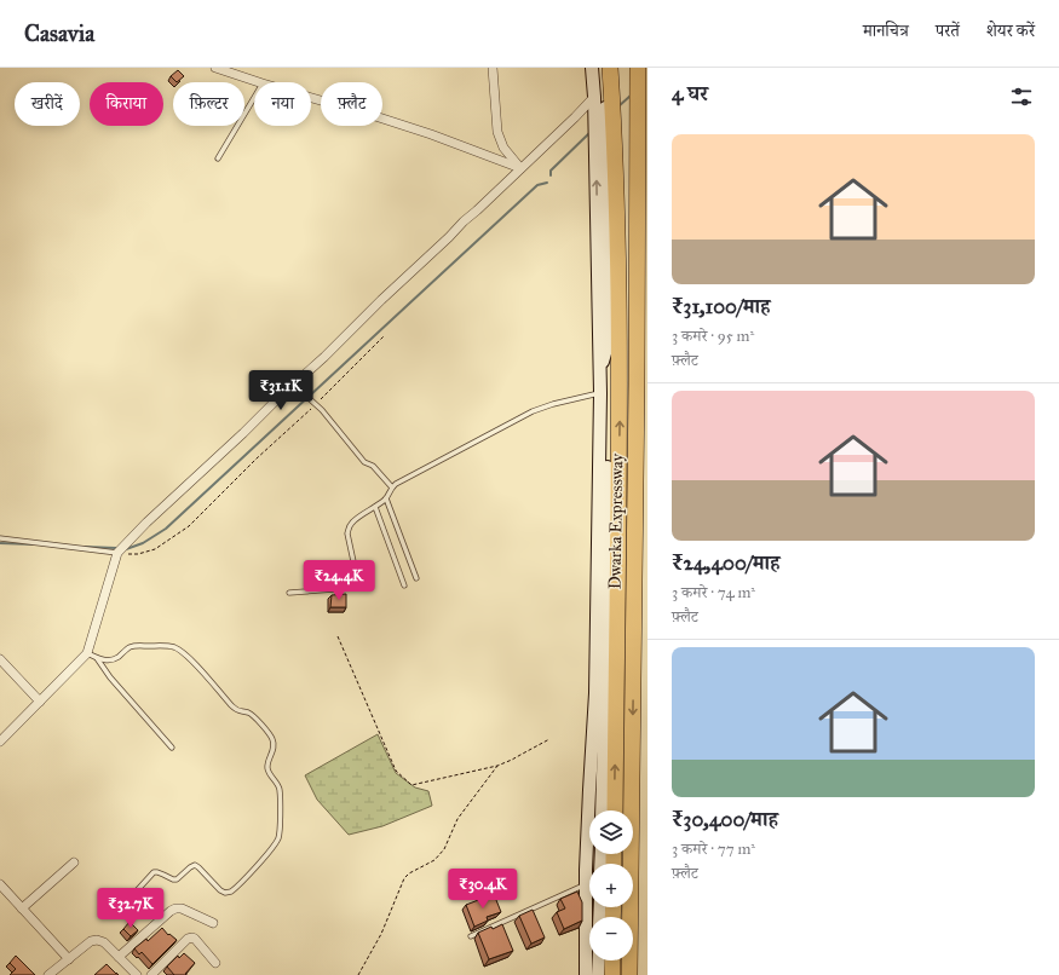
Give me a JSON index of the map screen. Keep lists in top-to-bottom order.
{
  "streets": {
    "highway": ["Dwarka Expressway"]
  },
  "page": {
    "header": "Casavia",
    "nav": ["मानचित्र", "परतें", "शेयर करें"],
    "heading": "4 घर",
    "chip": [
      "खरीदें",
      "किराया",
      "फ़िल्टर",
      "नया",
      "फ़्लैट"
    ],
    "list": [
      {
        "name": "₹31,100/माह",
        "note": "3 कमरे · 95 m² · फ़्लैट"
      },
      {
        "name": "₹24,400/माह",
        "note": "3 कमरे · 74 m² · फ़्लैट"
      },
      {
        "name": "₹30,400/माह",
        "note": "3 कमरे · 77 m² · फ़्लैट"
      }
    ],
    "price": [
      "₹31.1K",
      "₹24.4K",
      "₹30.4K",
      "₹32.7K"
    ],
    "map_buttons": ["+", "−"]
  }
}
